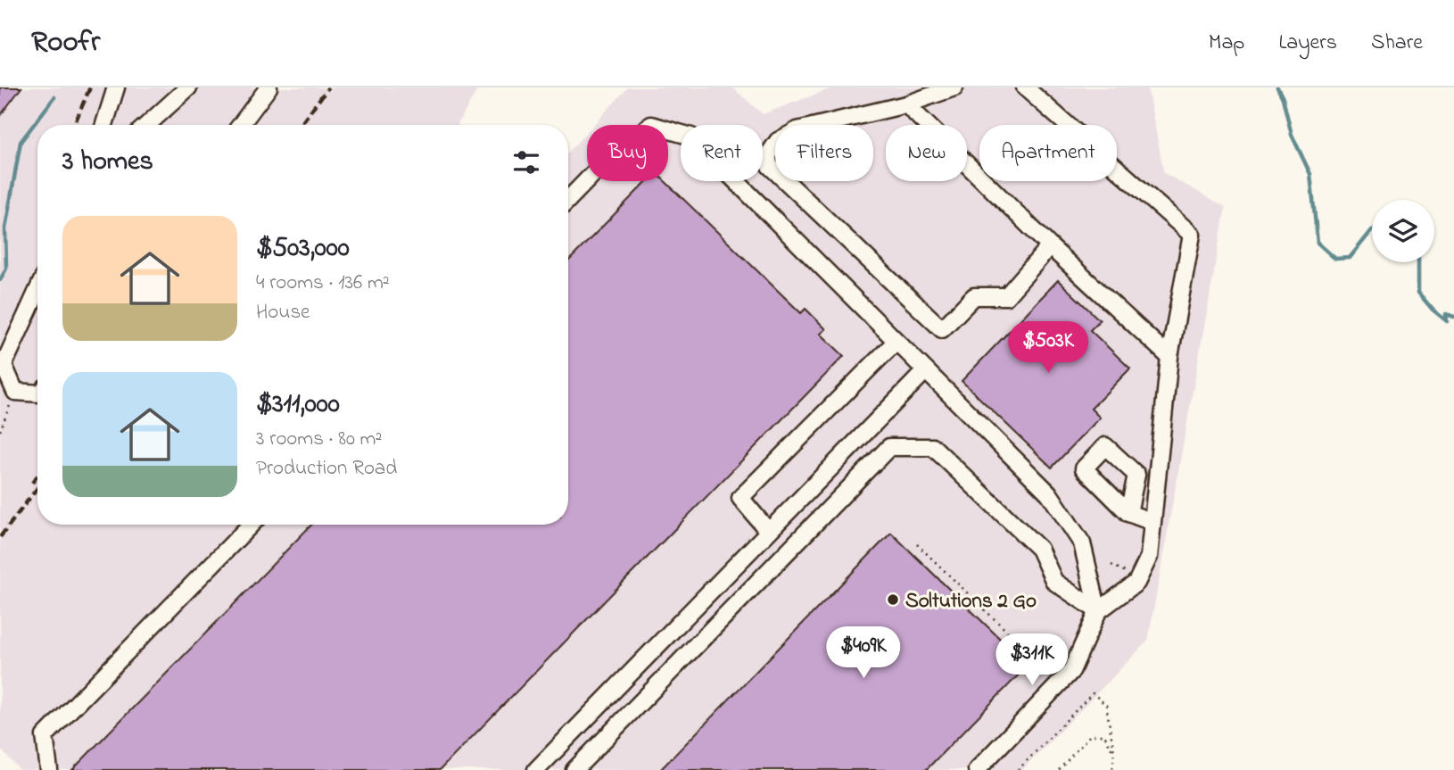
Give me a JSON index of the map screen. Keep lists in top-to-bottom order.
{
  "places": ["Soltutions 2 Go"],
  "page": {
    "header": "Roofr",
    "nav": ["Map", "Layers", "Share"],
    "chip": [
      "Buy",
      "Rent",
      "Filters",
      "New",
      "Apartment"
    ],
    "heading": "3 homes",
    "list": [
      {
        "name": "$503,000",
        "note": "4 rooms · 136 m² · House"
      },
      {
        "name": "$311,000",
        "note": "3 rooms · 80 m² · Production Road"
      }
    ],
    "price": ["$503K", "$409K", "$311K"]
  }
}
